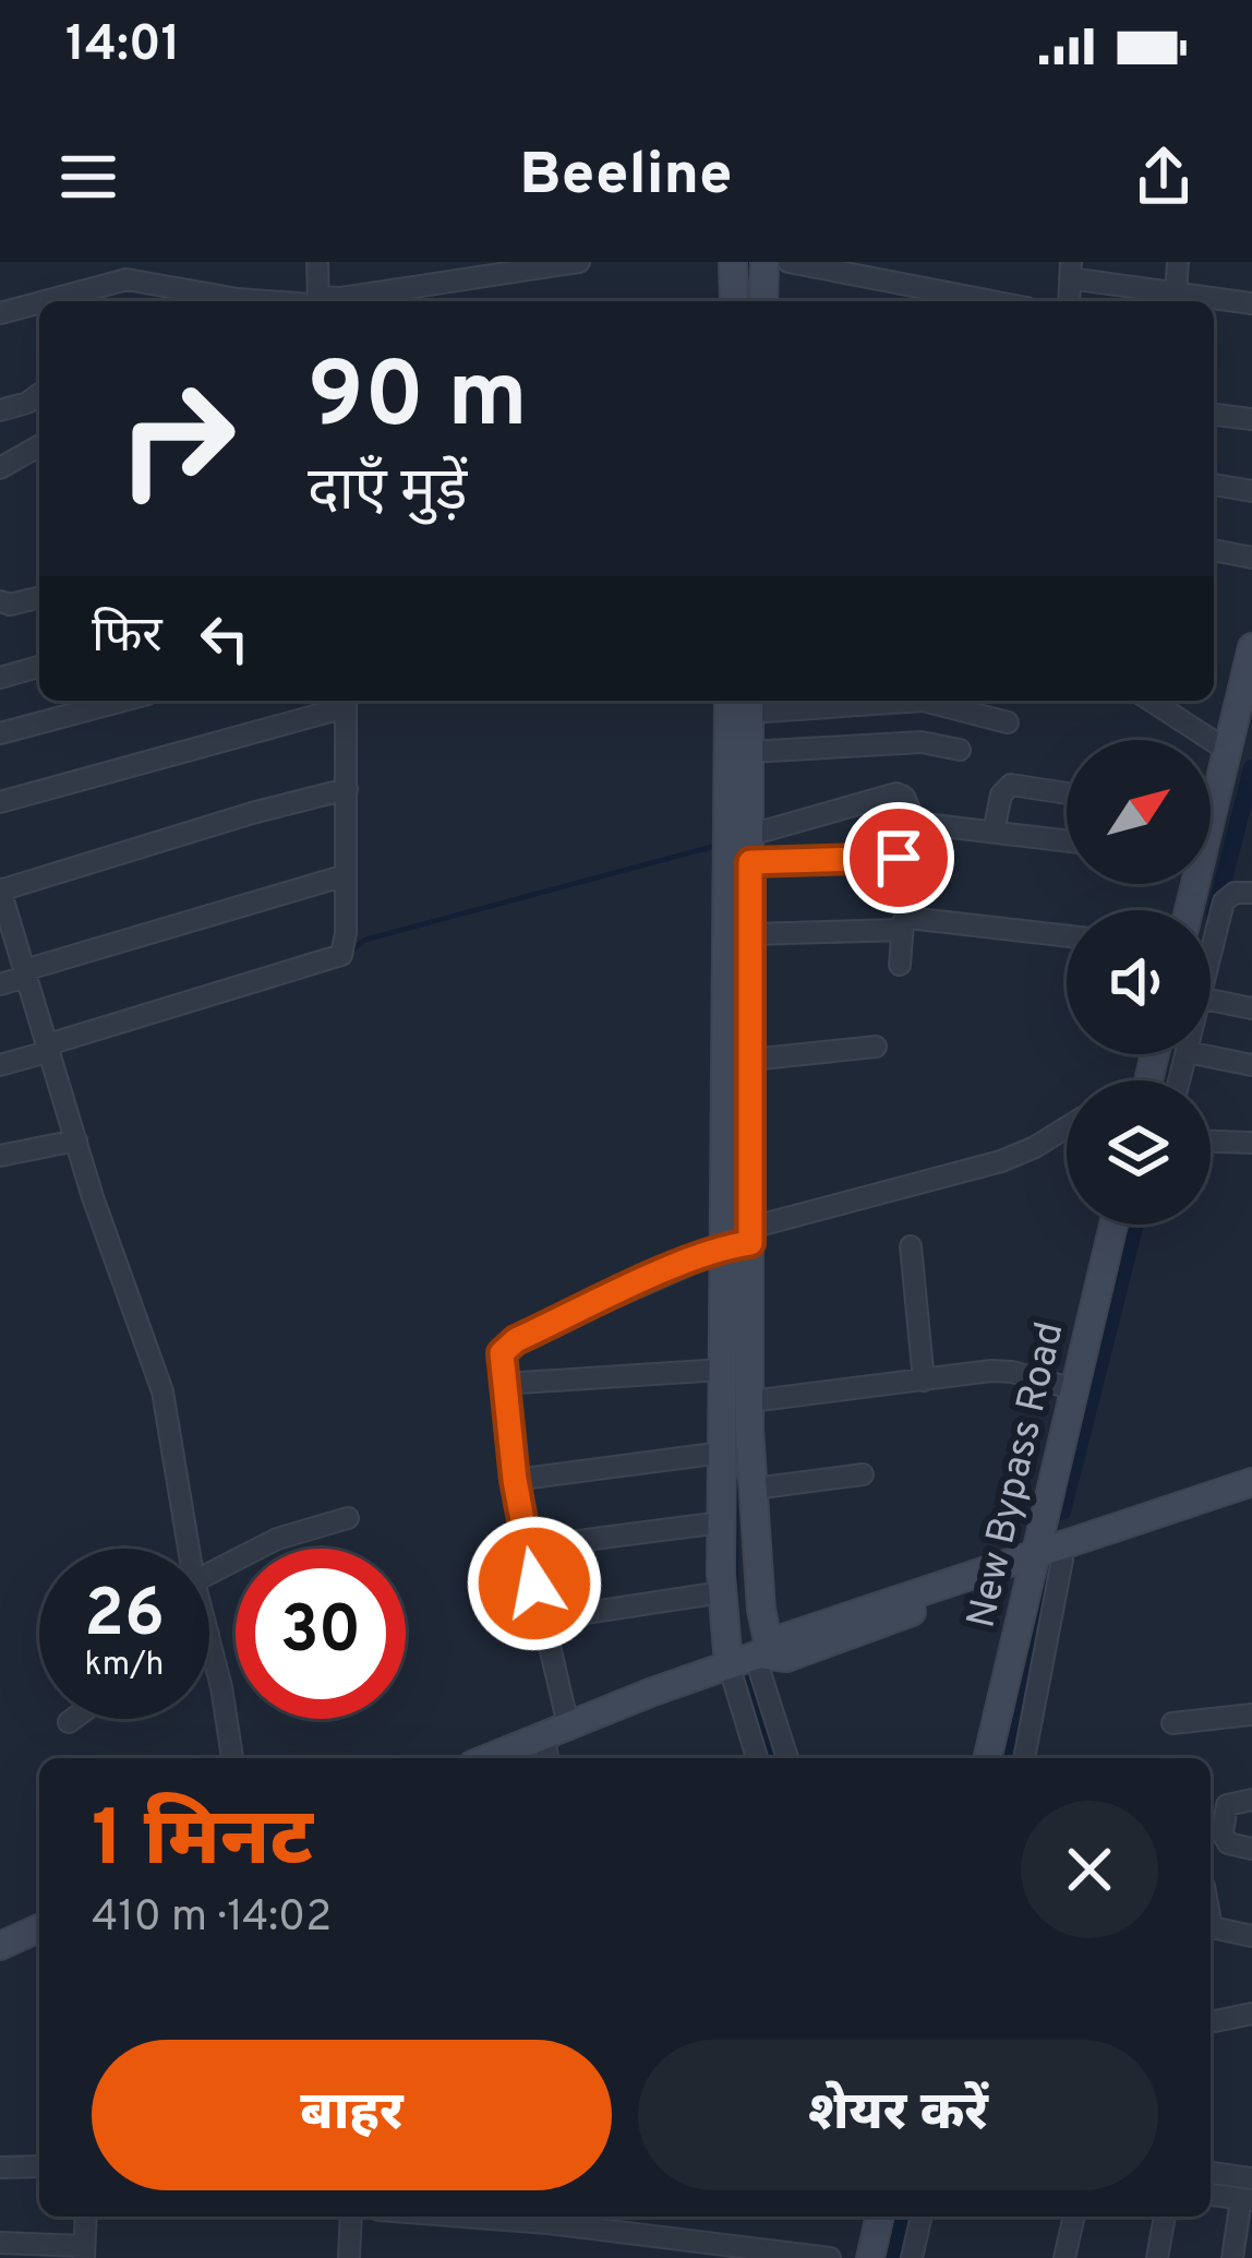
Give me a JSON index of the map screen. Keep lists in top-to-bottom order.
{
  "streets": {
    "street": ["New Bypass Road"]
  },
  "north": "top right",
  "page": {
    "status": "14:01",
    "header": "Beeline",
    "turn": ["90 m", "दाएँ मुड़ें"],
    "then": "फिर",
    "speed": "26 km/h",
    "limit": "30",
    "heading": ["1 मिनट", "410 m · 14:02"],
    "buttons": ["बाहर", "शेयर करें"]
  }
}
